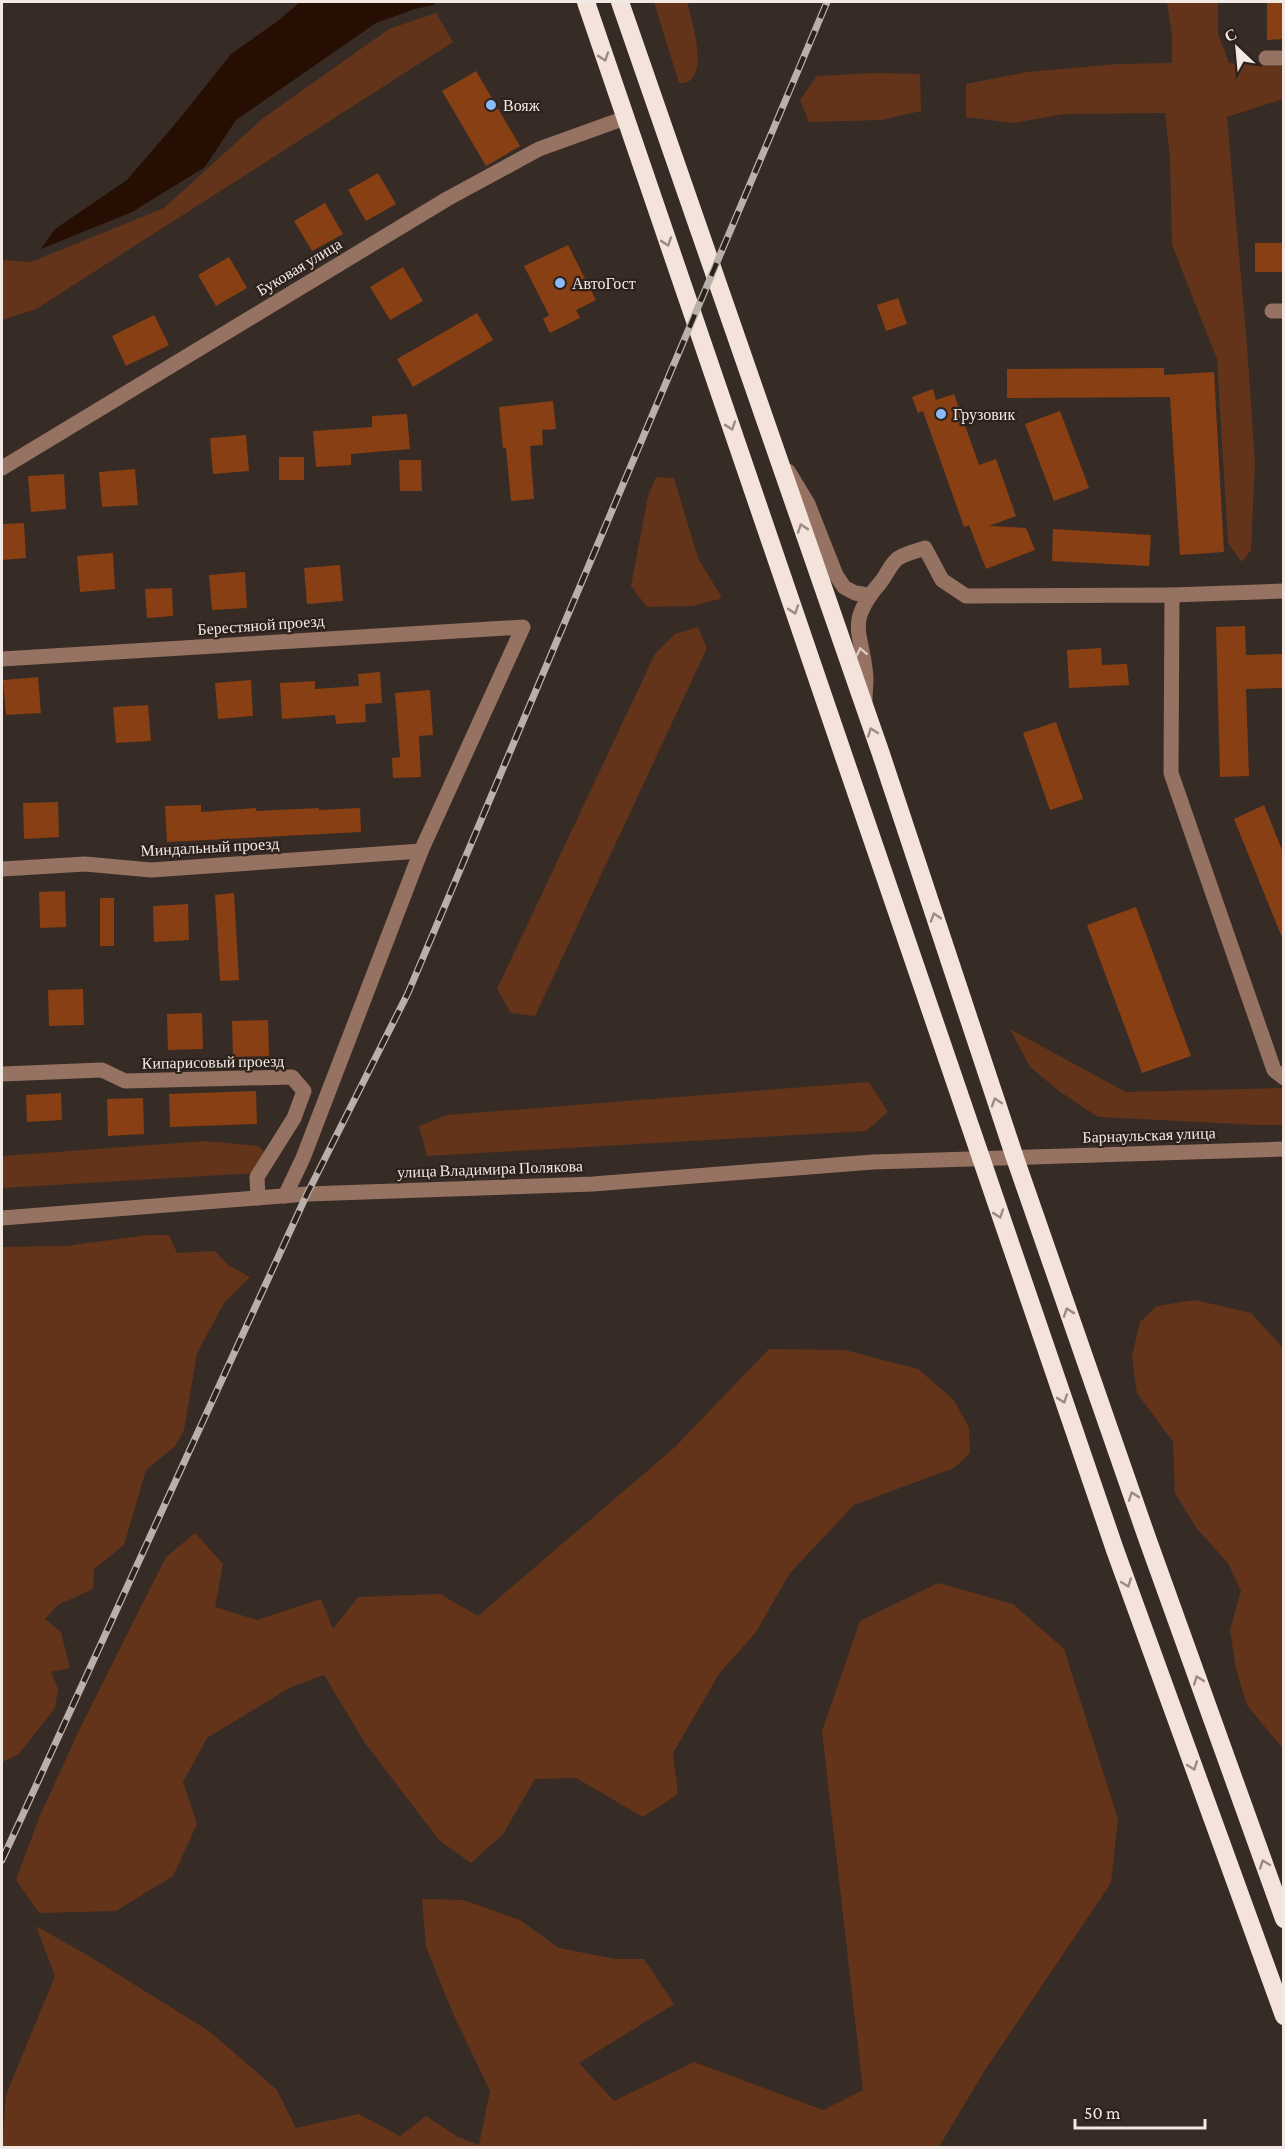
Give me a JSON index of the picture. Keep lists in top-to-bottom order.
{
  "streets": {
    "street": [
      "Буковая улица",
      "Берестяной проезд",
      "Миндальный проезд",
      "Кипарисовый проезд",
      "Барнаульская улица",
      "улица Владимира Полякова"
    ]
  },
  "crossings": [
    ["Берестяной проезд", "Миндальный проезд"],
    ["Кипарисовый проезд", "улица Владимира Полякова"],
    ["Барнаульская улица", "улица Владимира Полякова"]
  ],
  "places": ["Вояж", "АвтоГост", "Грузовик"],
  "scale_bar": "50 m",
  "north": "top left"
}
